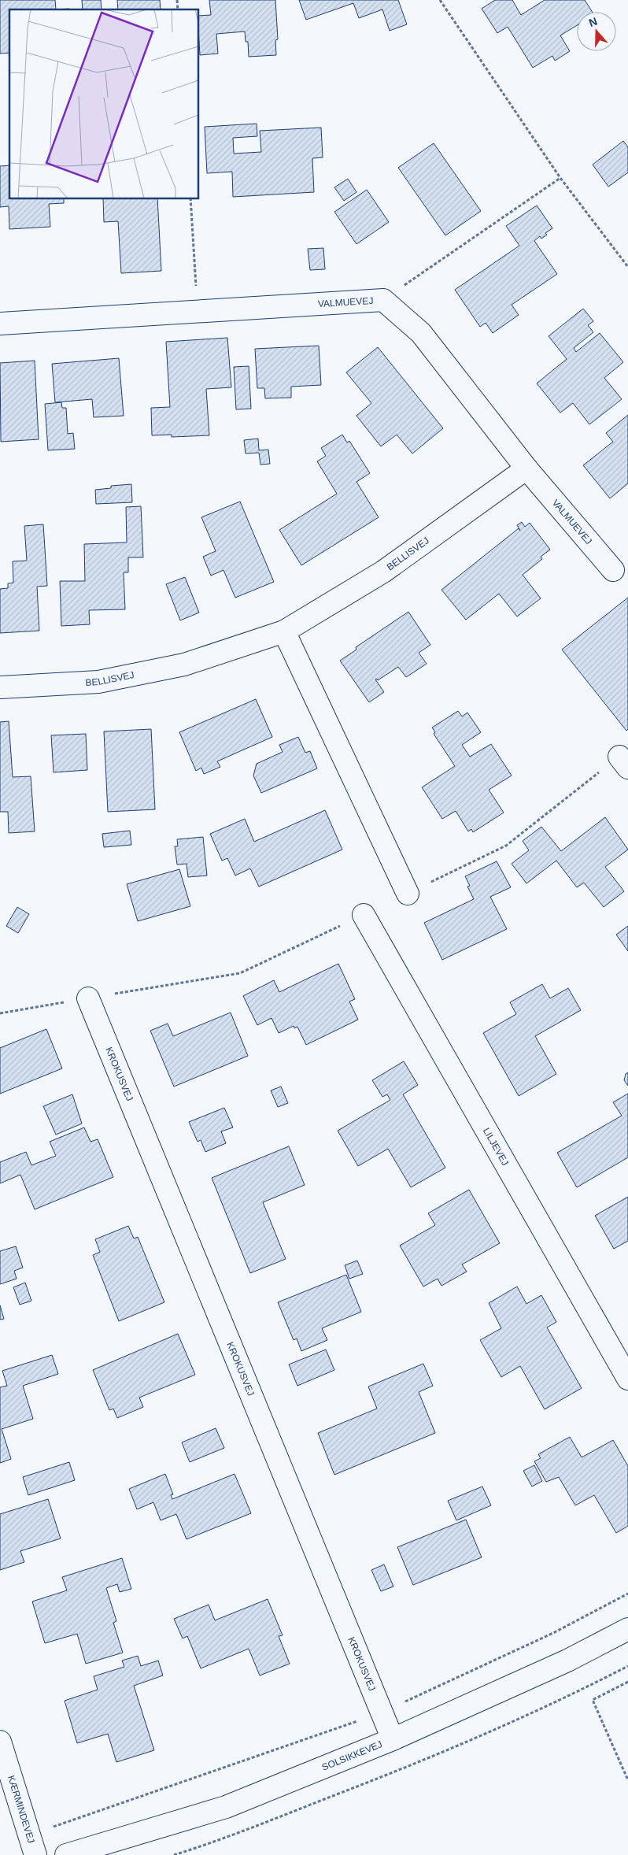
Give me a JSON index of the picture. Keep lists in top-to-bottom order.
{
  "streets": {
    "street": [
      "VALMUEVEJ",
      "BELLISVEJ",
      "KROKUSVEJ",
      "LILJEVEJ",
      "SOLSIKKEVEJ",
      "KÆRMINDEVEJ"
    ]
  },
  "crossings": [
    ["VALMUEVEJ", "BELLISVEJ"],
    ["KROKUSVEJ", "SOLSIKKEVEJ"]
  ],
  "north": "top"
}
